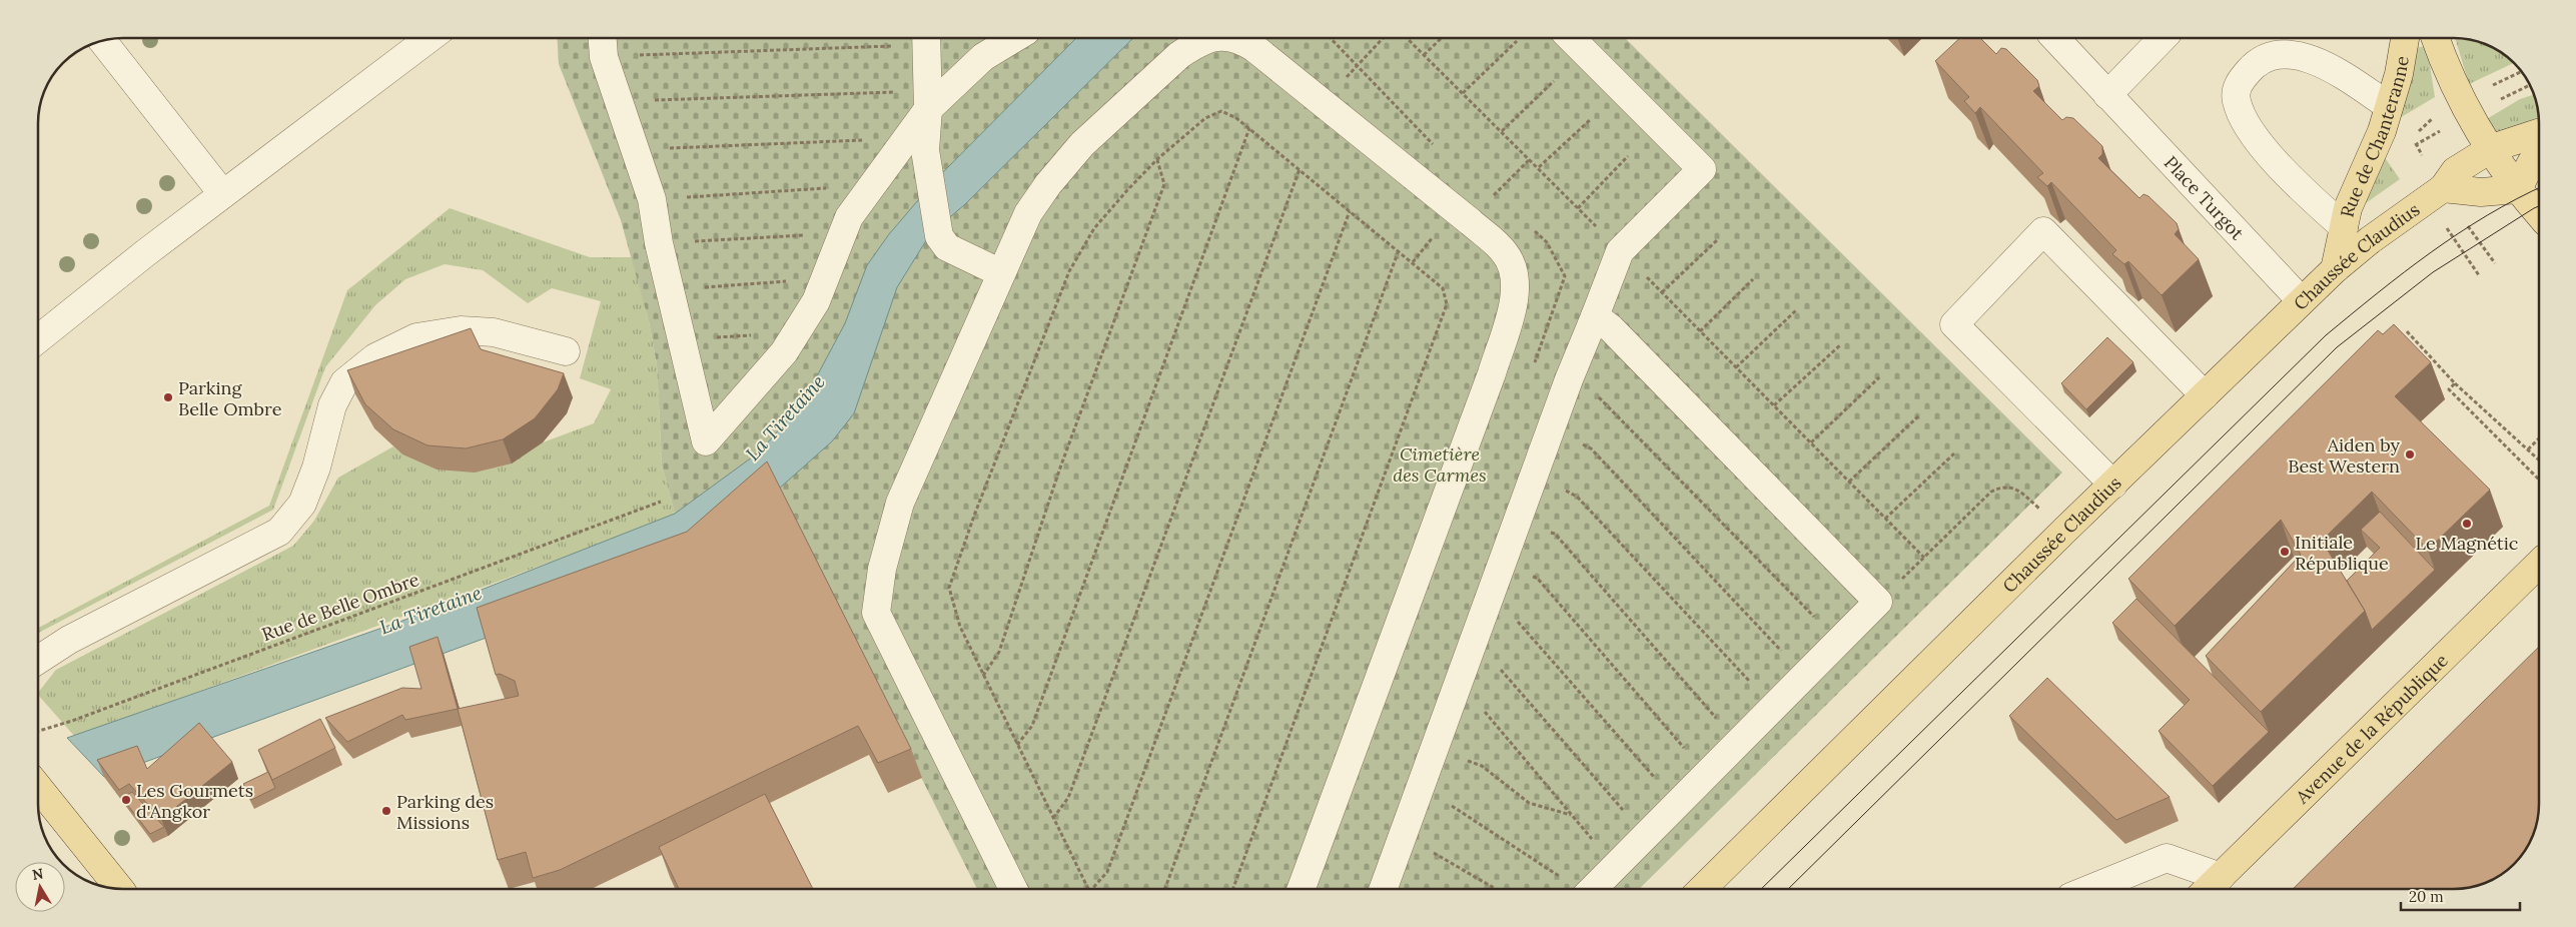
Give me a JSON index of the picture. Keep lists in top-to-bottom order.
{
  "streets": {
    "main road": ["Rue de Chanteranne", "Chaussée Claudius", "Avenue de la République"],
    "street": ["Place Turgot"],
    "path": ["Rue de Belle Ombre"]
  },
  "crossings": [
    ["Rue de Chanteranne", "Chaussée Claudius"],
    ["Place Turgot", "Chaussée Claudius"]
  ],
  "water": ["La Tiretaine"],
  "parks": ["Cimetière des Carmes"],
  "places": [
    "Parking Belle Ombre",
    "Aiden by Best Western",
    "Le Magnétic",
    "Initiale République",
    "Les Gourmets d'Angkor",
    "Parking des Missions"
  ],
  "scale_bar": "20 m",
  "north": "top"
}
